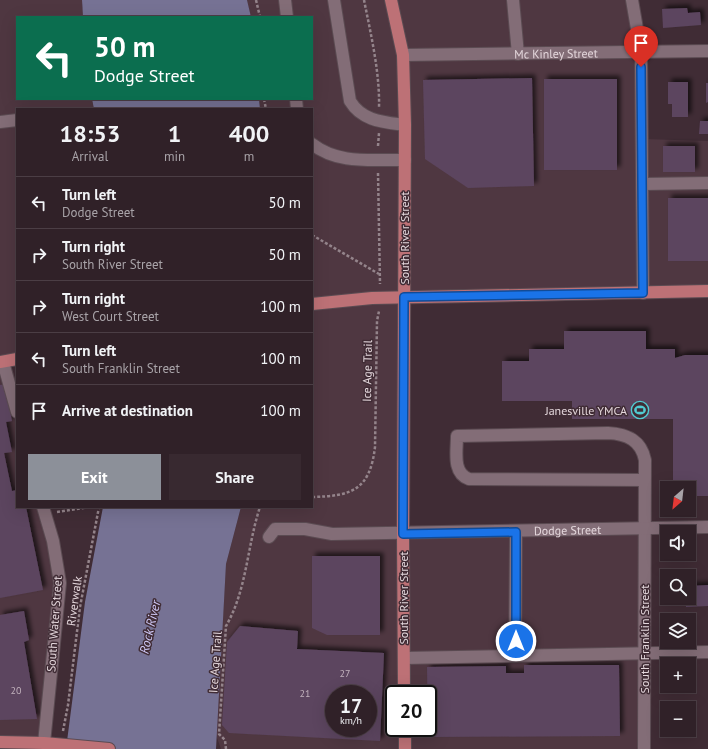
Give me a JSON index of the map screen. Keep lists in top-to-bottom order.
{
  "streets": {
    "main road": ["South River Street"],
    "street": [
      "Mc Kinley Street",
      "Dodge Street",
      "South Water Street",
      "South Franklin Street"
    ],
    "path": ["Ice Age Trail", "Riverwalk"]
  },
  "crossings": [
    ["Mc Kinley Street", "South River Street"],
    ["South River Street", "Dodge Street"],
    ["Dodge Street", "South Franklin Street"]
  ],
  "water": ["Rock River"],
  "places": {
    "sports": ["Janesville YMCA"]
  },
  "house_numbers": ["27", "20", "21"],
  "north": "bottom left",
  "page": {
    "turn": ["50 m", "Dodge Street"],
    "eta": [
      "18:53",
      "Arrival",
      "1",
      "min",
      "400",
      "m"
    ],
    "list": [
      {
        "name": "Turn left",
        "note": "Dodge Street",
        "value": "50 m"
      },
      {
        "name": "Turn right",
        "note": "South River Street",
        "value": "50 m"
      },
      {
        "name": "Turn right",
        "note": "West Court Street",
        "value": "100 m"
      },
      {
        "name": "Turn left",
        "note": "South Franklin Street",
        "value": "100 m"
      },
      {
        "name": "Arrive at destination",
        "value": "100 m"
      }
    ],
    "buttons": ["Exit", "Share"],
    "map_buttons": ["+", "−"],
    "speed": "17 km/h",
    "limit": "20"
  }
}
